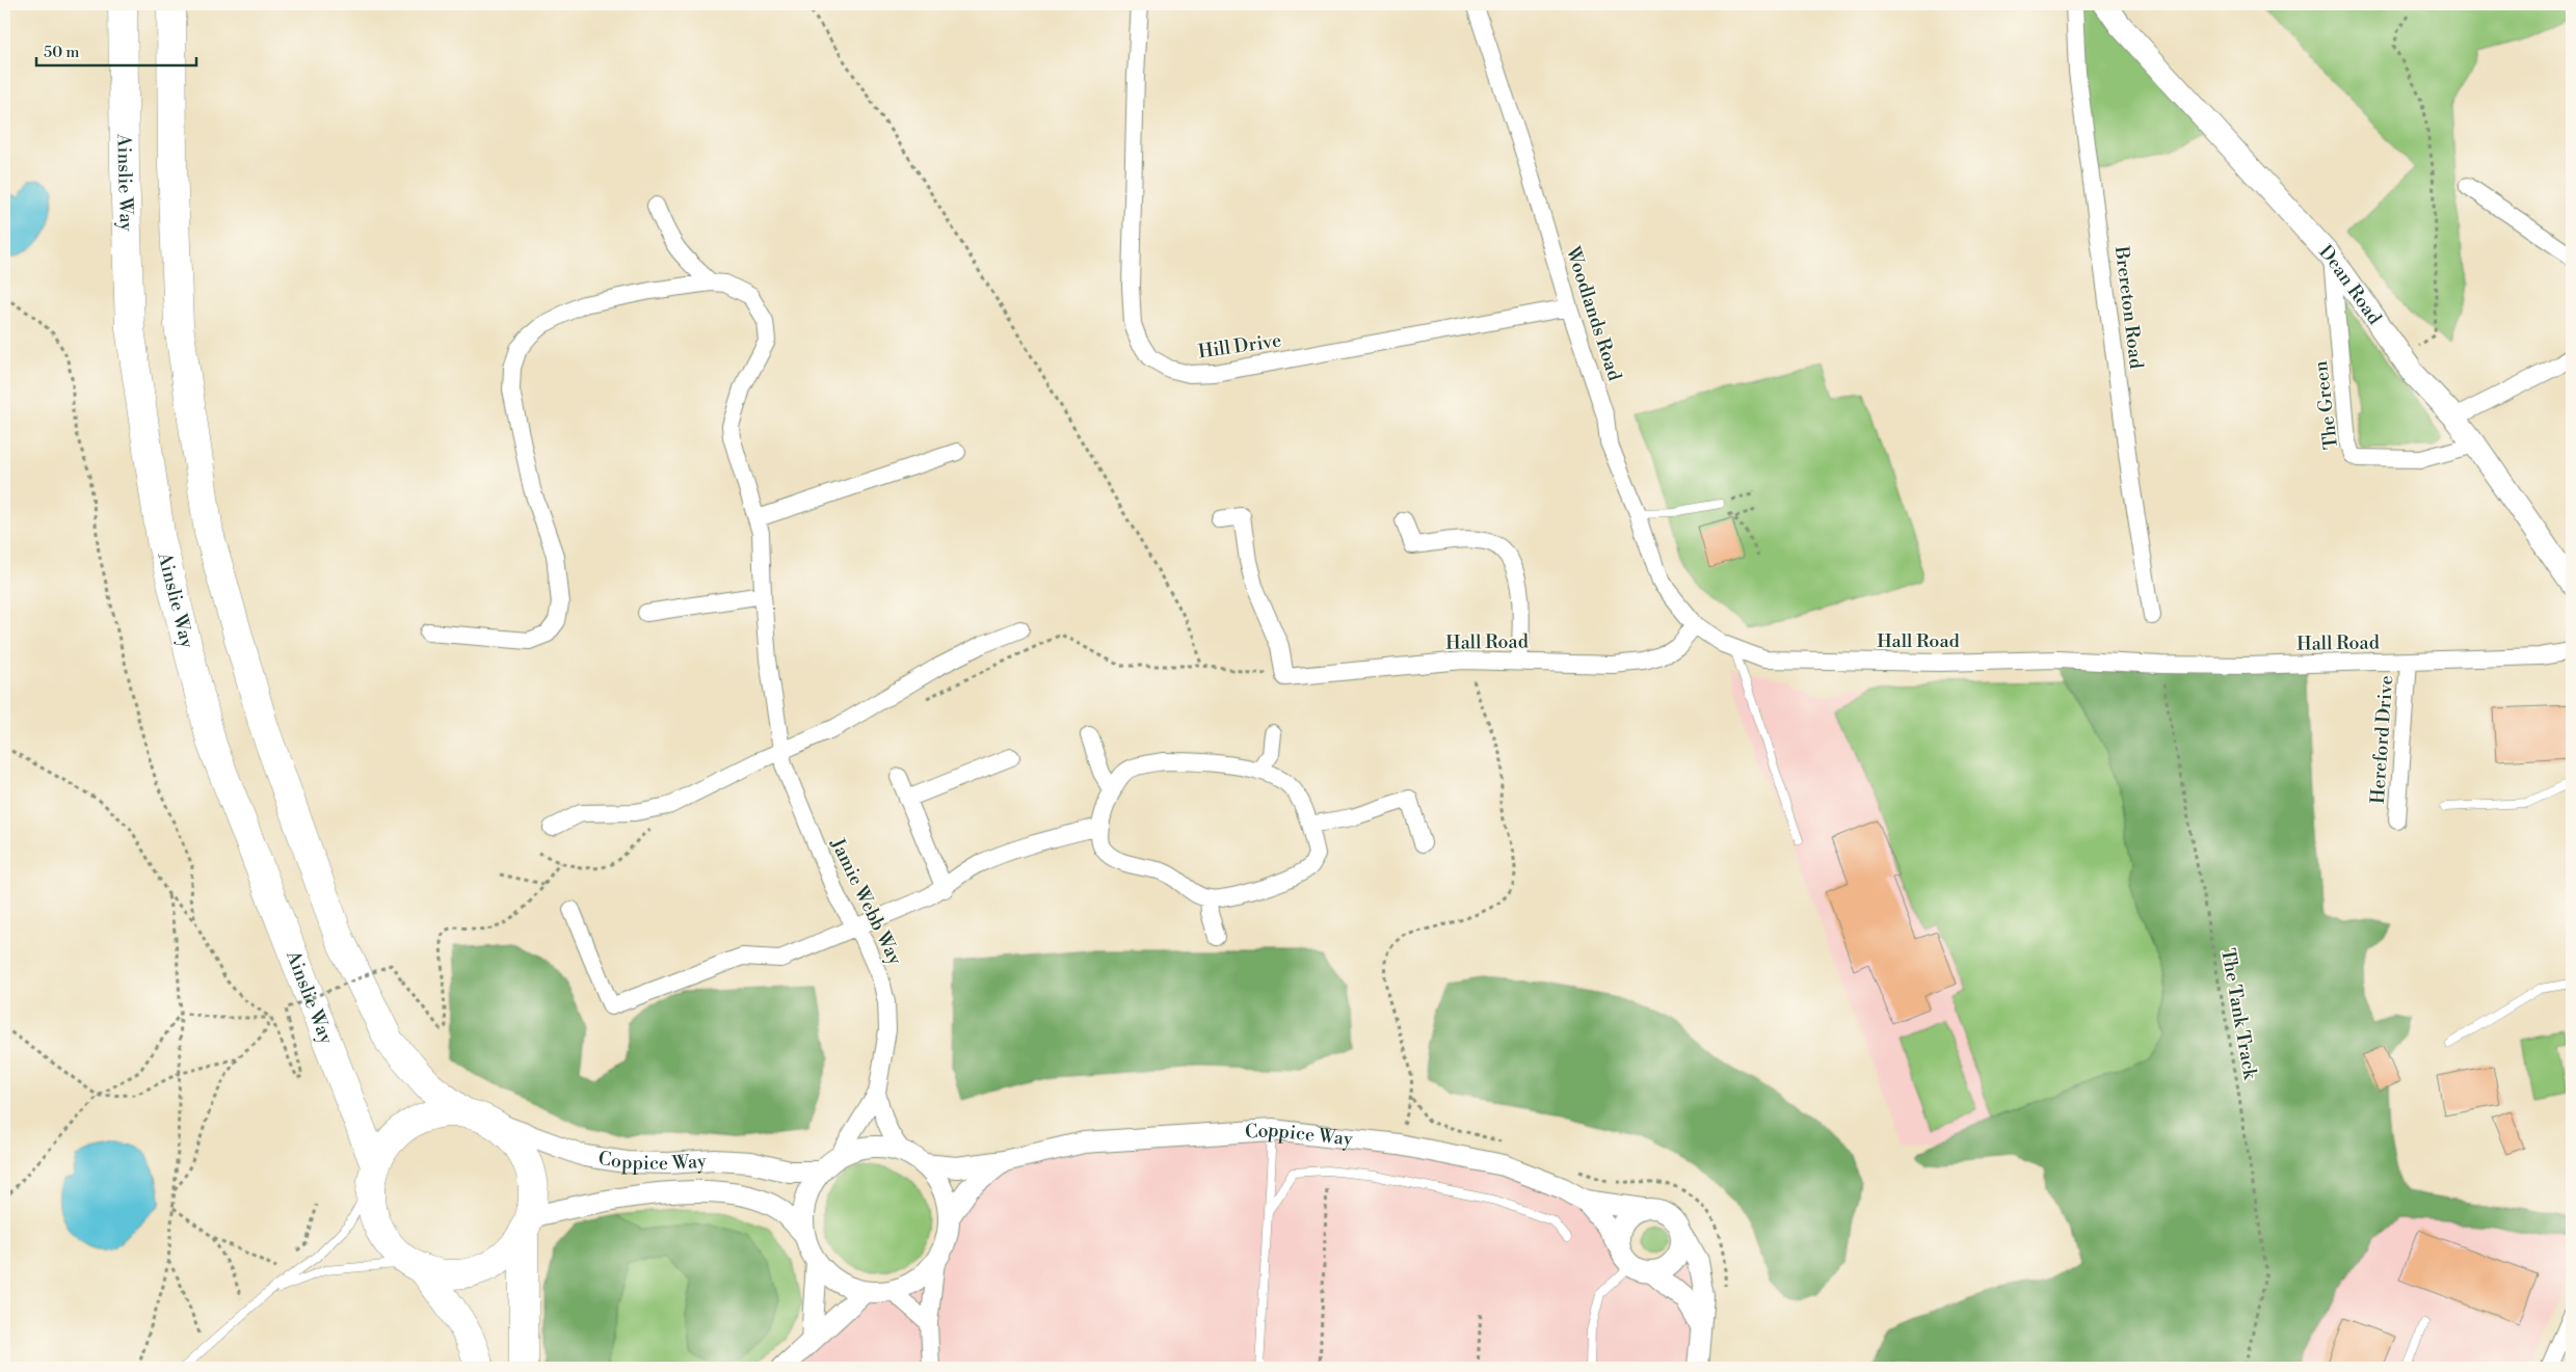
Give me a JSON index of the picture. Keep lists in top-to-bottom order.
{
  "streets": {
    "highway": ["Ainslie Way"],
    "main road": ["Dean Road"],
    "street": [
      "Brereton Road",
      "Woodlands Road",
      "Hill Drive",
      "The Green",
      "Hall Road",
      "Hereford Drive",
      "Jamie Webb Way",
      "Coppice Way"
    ],
    "path": ["The Tank Track"]
  },
  "crossings": [
    ["Ainslie Way", "Coppice Way"],
    ["Dean Road", "The Green"],
    ["Woodlands Road", "Hill Drive"],
    ["Woodlands Road", "Hall Road"],
    ["Hall Road", "Hereford Drive"],
    ["Hall Road", "The Tank Track"],
    ["Jamie Webb Way", "Coppice Way"]
  ],
  "scale_bar": "50 m"
}
